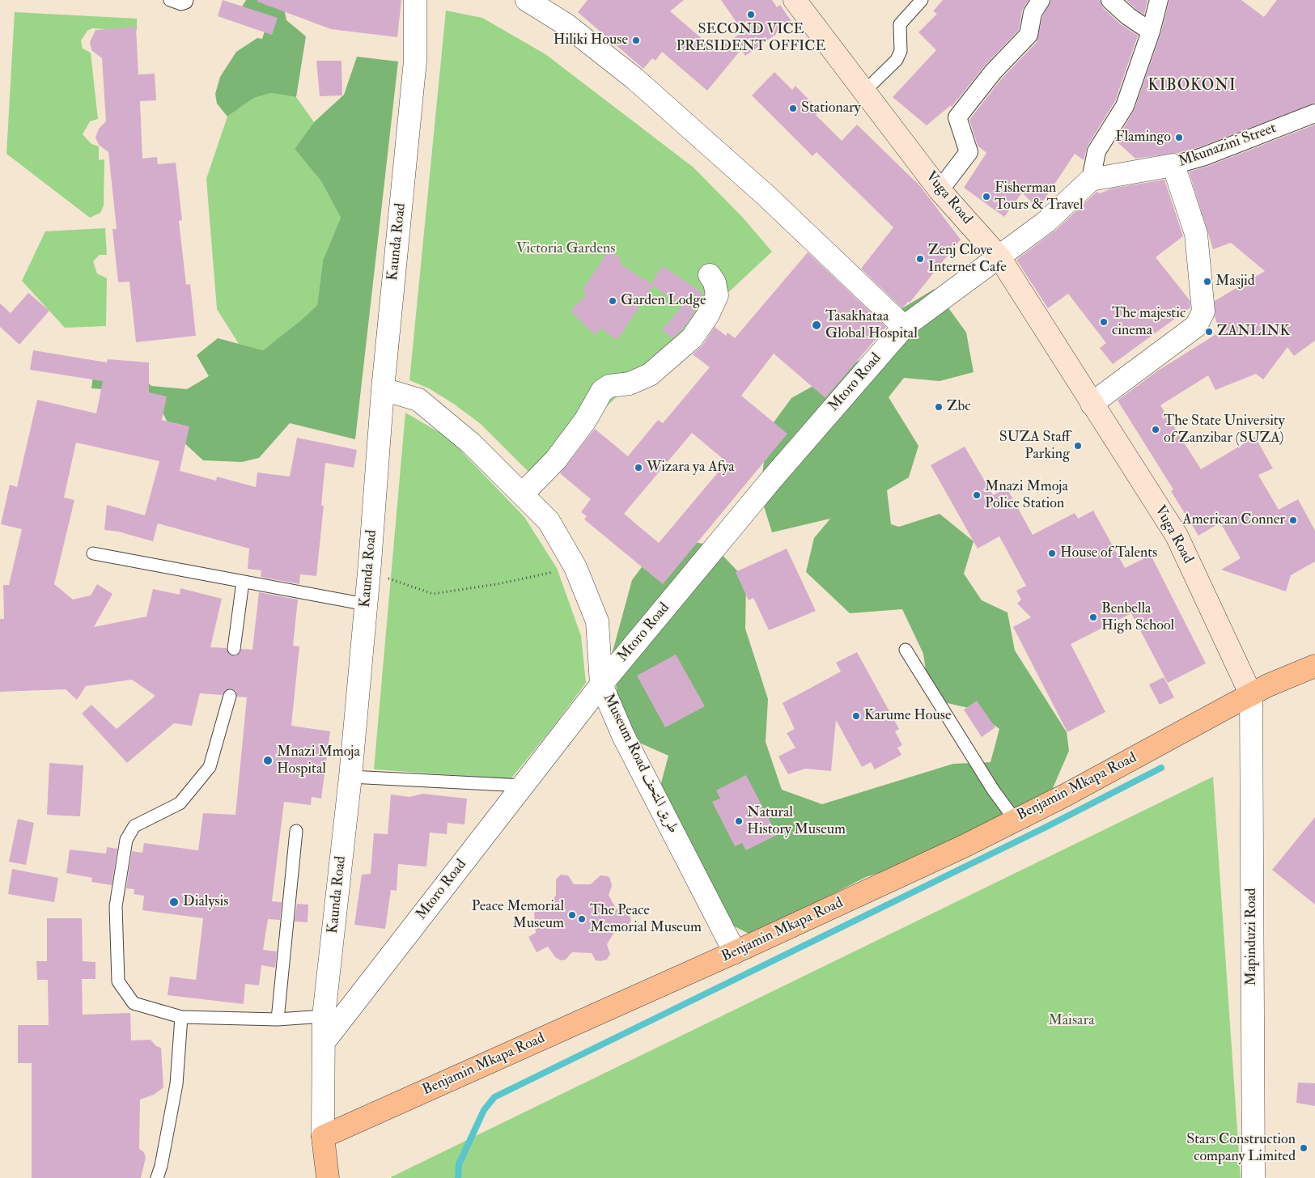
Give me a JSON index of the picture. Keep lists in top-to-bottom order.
{
  "streets": {
    "main road": ["Vuga Road", "Benjamin Mkapa Road"],
    "street": [
      "Mkunazini Street",
      "Kaunda Road",
      "Mtoro Road",
      "Museum Road طريق المتحف",
      "Mapinduzi Road"
    ]
  },
  "crossings": [
    ["Mkunazini Street", "Mtoro Road"],
    ["Vuga Road", "Mtoro Road"],
    ["Vuga Road", "Benjamin Mkapa Road"],
    ["Vuga Road", "Mapinduzi Road"],
    ["Kaunda Road", "Mtoro Road"],
    ["Kaunda Road", "Museum Road طريق المتحف"],
    ["Kaunda Road", "Benjamin Mkapa Road"],
    ["Mtoro Road", "Museum Road طريق المتحف"],
    ["Museum Road طريق المتحف", "Benjamin Mkapa Road"],
    ["Benjamin Mkapa Road", "Mapinduzi Road"]
  ],
  "districts": ["KIBOKONI"],
  "parks": ["Victoria Gardens", "Maisara"],
  "places": [
    "SECOND VICE PRESIDENT OFFICE",
    "Hiliki House",
    "Stationary",
    "Flamingo",
    "Fisherman Tours & Travel",
    "Zenj Clove Internet Cafe",
    "Masjid",
    "Garden Lodge",
    "The majestic cinema",
    "Tasakhataa Global Hospital",
    "ZANLINK",
    "Zbc",
    "The State University of Zanzibar (SUZA)",
    "SUZA Staff Parking",
    "Wizara ya Afya",
    "Mnazi Mmoja Police Station",
    "American Conner",
    "House of Talents",
    "Benbella High School",
    "Karume House",
    "Mnazi Mmoja Hospital",
    "Natural History Museum",
    "Dialysis",
    "Peace Memorial Museum",
    "The Peace Memorial Museum",
    "Stars Construction company Limited"
  ]
}
